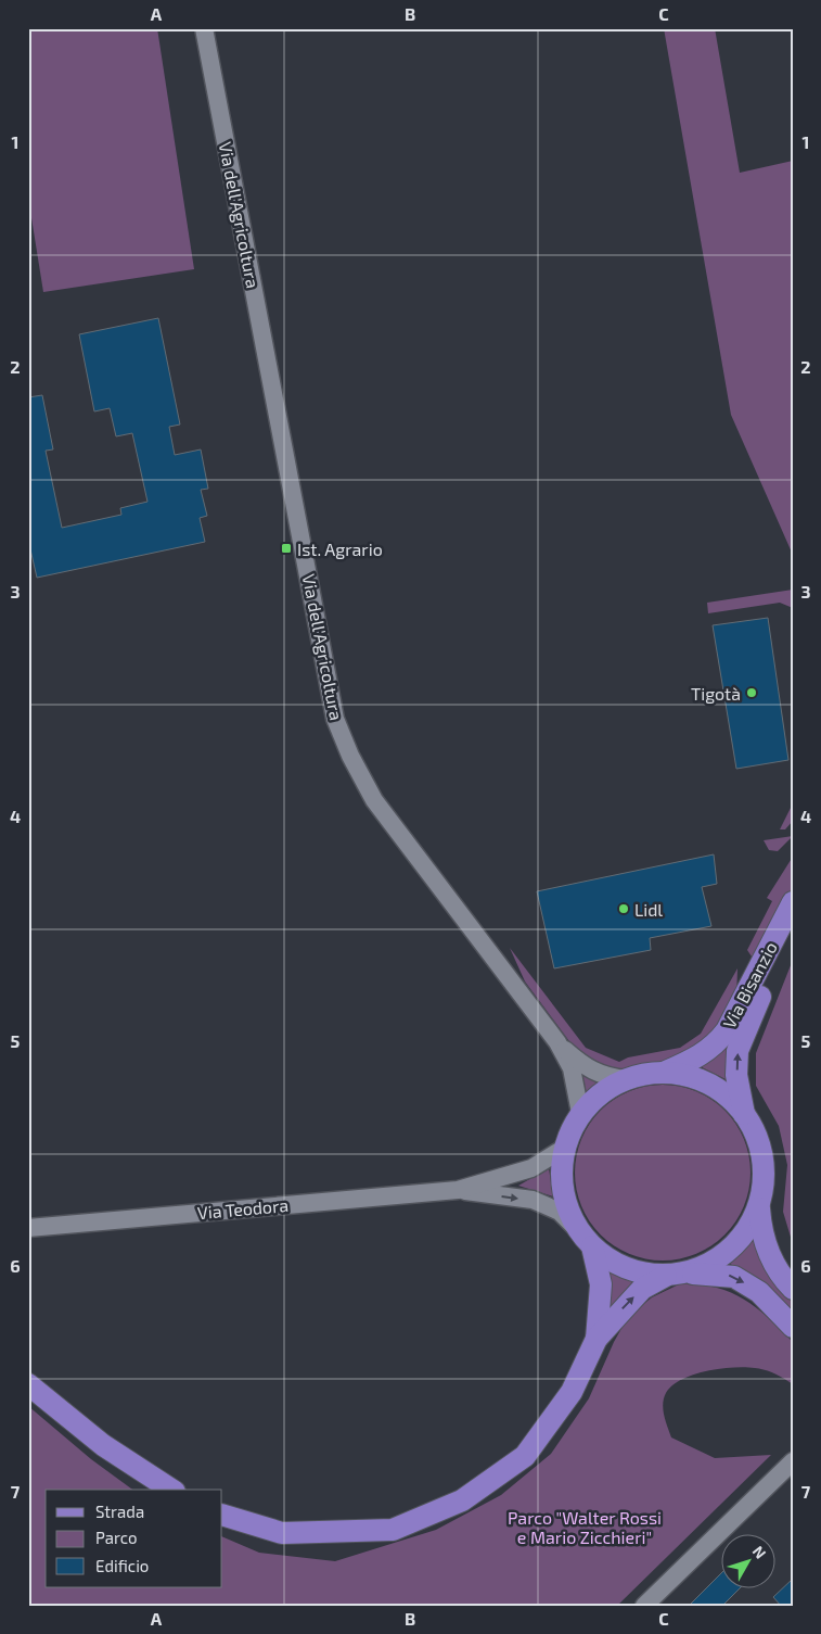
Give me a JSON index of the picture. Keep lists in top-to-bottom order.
{
  "streets": {
    "main road": ["Via Bisanzio"],
    "street": ["Via dell'Agricoltura", "Via Teodora"]
  },
  "one_way": ["Via Bisanzio"],
  "parks": ["Parco \"Walter Rossi e Mario Zicchieri\""],
  "places": {
    "transit": ["Ist. Agrario"],
    "other": ["Tigotà", "Lidl"]
  },
  "legend": ["Strada", "Parco", "Edificio"],
  "north": "top right",
  "grid": {
    "columns": ["A", "B", "C"],
    "rows": [
      "1",
      "2",
      "3",
      "4",
      "5",
      "6",
      "7"
    ]
  }
}
